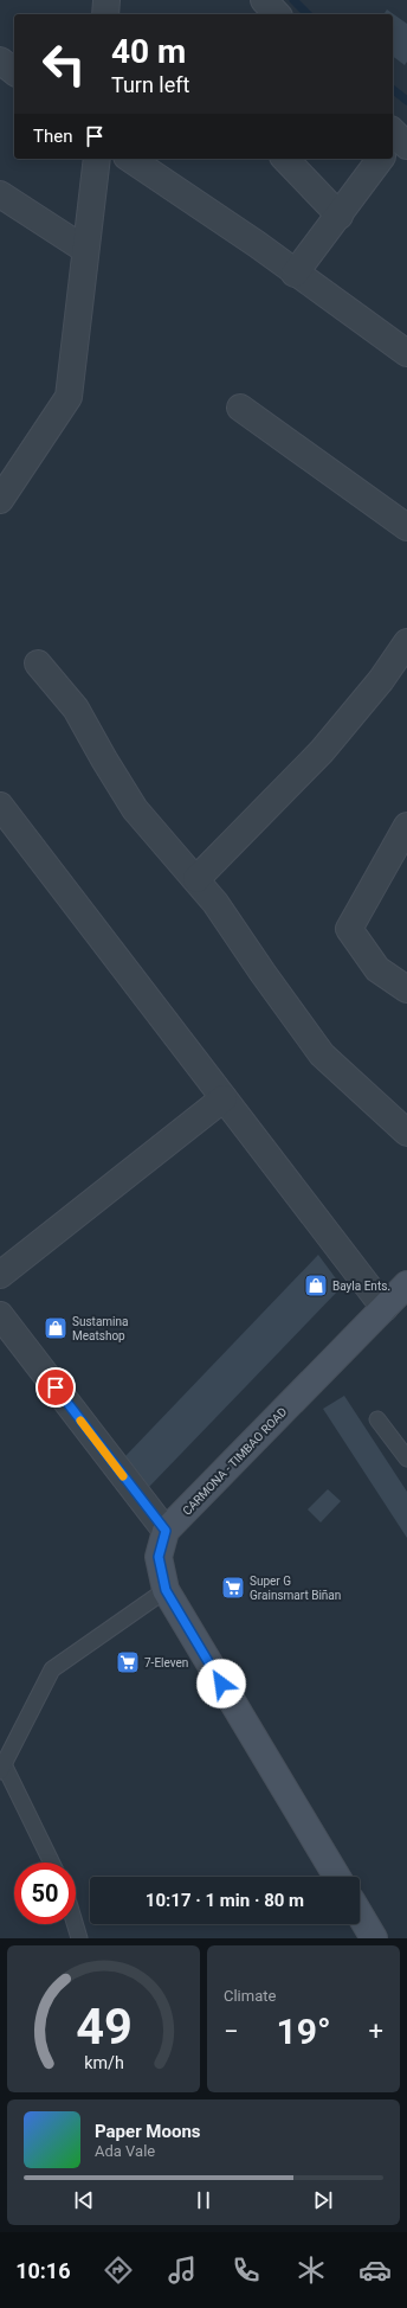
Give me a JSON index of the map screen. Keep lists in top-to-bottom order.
{
  "streets": {
    "main road": ["CARMONA - TIMBAO ROAD"]
  },
  "places": {
    "shop": ["Bayla Ents.", "Sustamina Meatshop"],
    "supermarket": ["Super G Grainsmart Biñan", "7-Eleven"]
  },
  "page": {
    "turn": ["40 m", "Turn left"],
    "then": "Then",
    "limit": "50",
    "trip": "10:17 · 1 min · 80 m",
    "tile": "Climate",
    "heat": ["−", "19°", "+"],
    "song": ["Paper Moons", "Ada Vale"],
    "tabs": "10:16",
    "gauge": ["49", "km/h"]
  }
}
